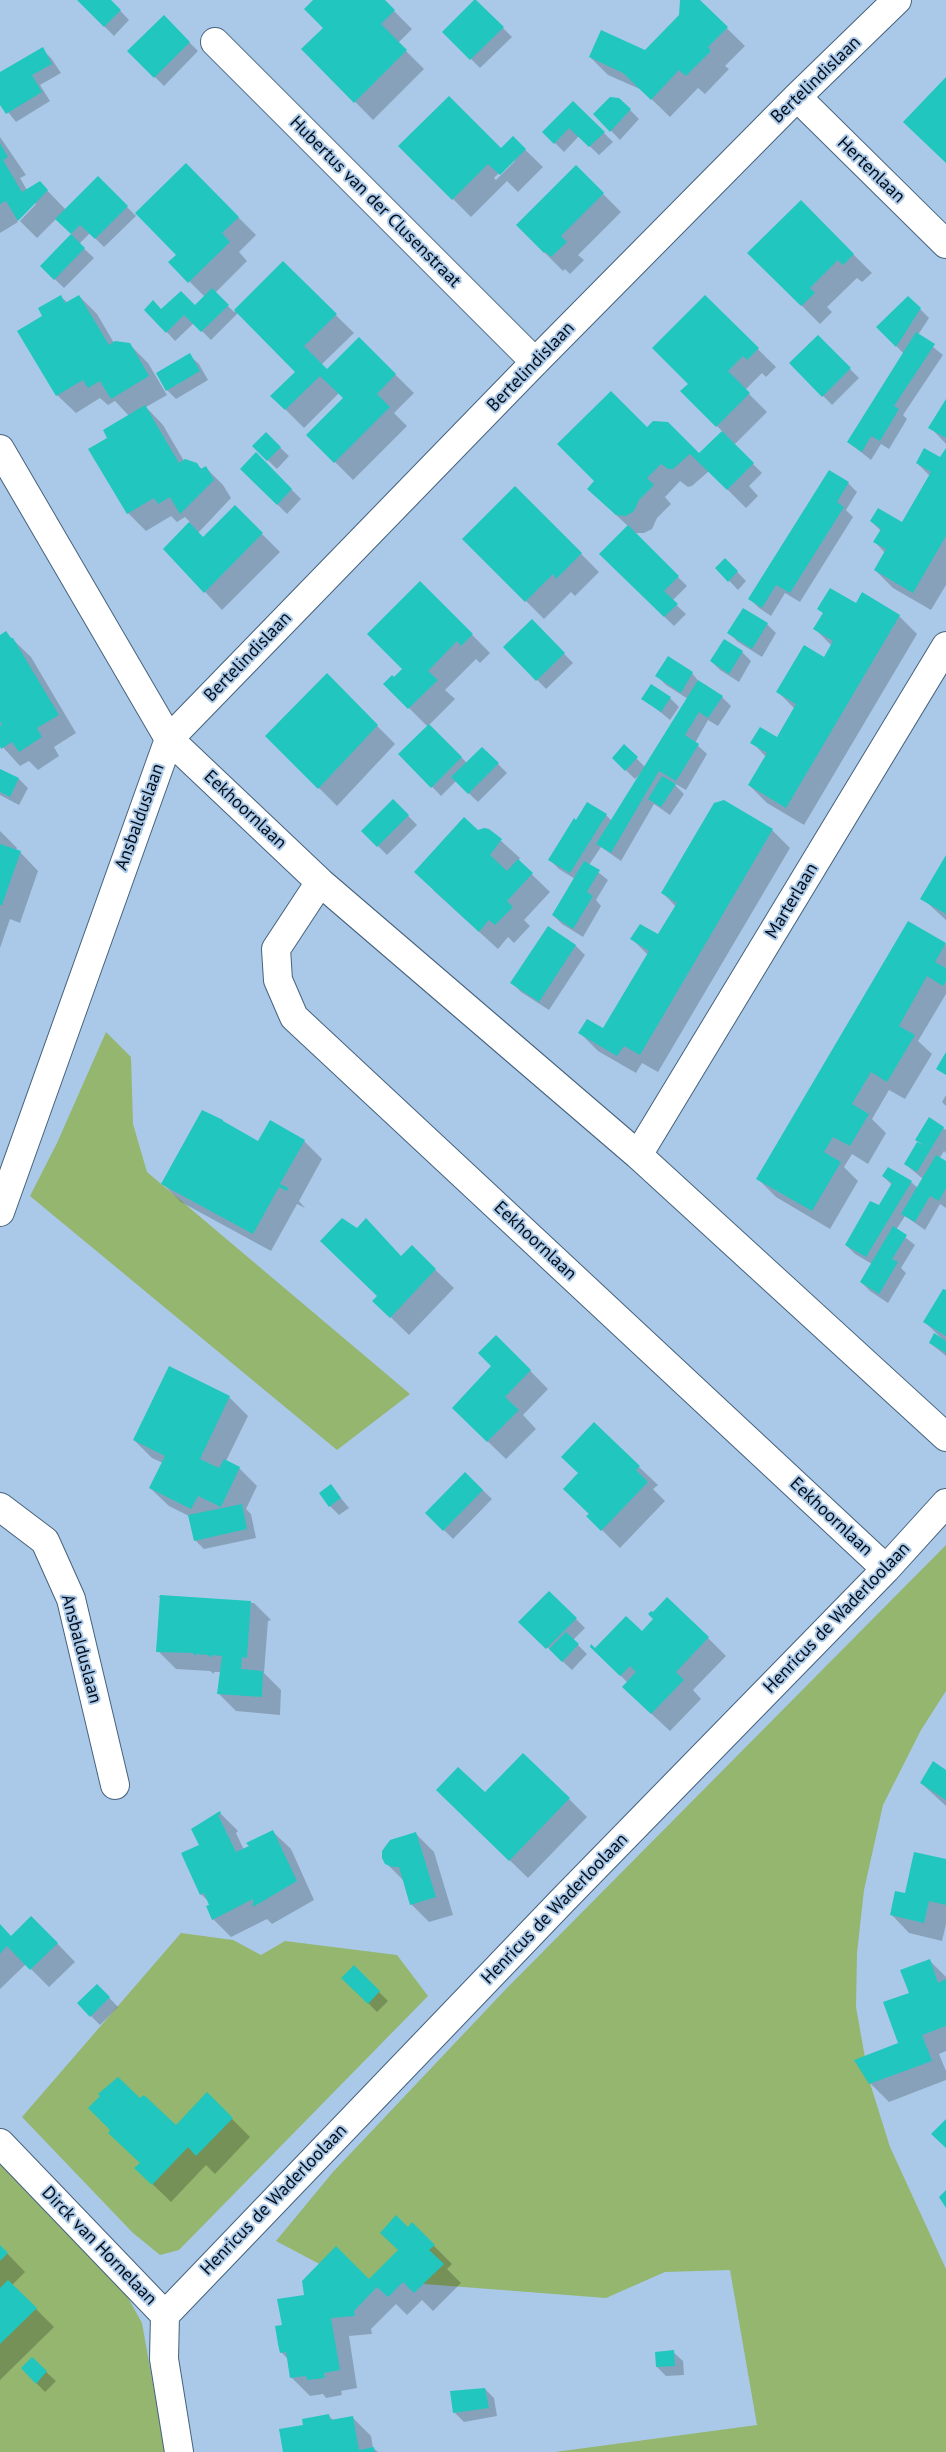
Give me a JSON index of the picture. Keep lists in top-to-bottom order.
{
  "streets": {
    "street": [
      "Bertelindislaan",
      "Hertenlaan",
      "Hubertus van der Clusenstraat",
      "Eekhoornlaan",
      "Ansbalduslaan",
      "Marterlaan",
      "Henricus de Waderloolaan",
      "Dirck van Hornelaan"
    ]
  },
  "crossings": [
    ["Bertelindislaan", "Hertenlaan"],
    ["Bertelindislaan", "Hubertus van der Clusenstraat"],
    ["Bertelindislaan", "Eekhoornlaan"],
    ["Bertelindislaan", "Ansbalduslaan"],
    ["Eekhoornlaan", "Ansbalduslaan"],
    ["Eekhoornlaan", "Marterlaan"],
    ["Eekhoornlaan", "Henricus de Waderloolaan"],
    ["Henricus de Waderloolaan", "Dirck van Hornelaan"]
  ]
}
